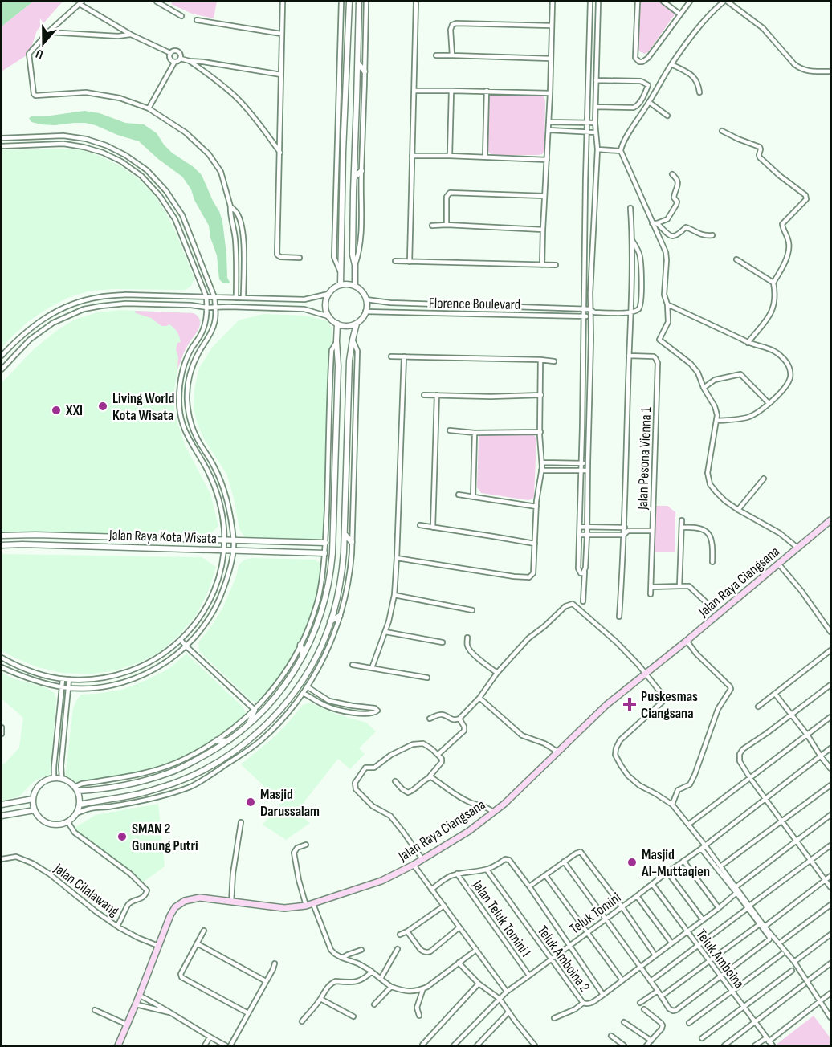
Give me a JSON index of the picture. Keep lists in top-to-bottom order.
{
  "streets": {
    "main road": ["Jalan Raya Ciangsana"],
    "street": [
      "Florence Boulevard",
      "Jalan Pesona Vienna 1",
      "Jalan Raya Kota Wisata",
      "Jalan Cilalawang",
      "Teluk Tomini",
      "Jalan Teluk Tomini I",
      "Teluk Amboina 2",
      "Teluk Amboina"
    ]
  },
  "crossings": [
    ["Jalan Raya Ciangsana", "Jalan Cilalawang"],
    ["Teluk Tomini", "Jalan Teluk Tomini I"],
    ["Teluk Tomini", "Teluk Amboina 2"],
    ["Teluk Tomini", "Teluk Amboina"],
    ["Teluk Amboina 2", "Teluk Amboina"]
  ],
  "places": {
    "other": [
      "Living World Kota Wisata",
      "XXI",
      "Masjid Darussalam",
      "SMAN 2 Gunung Putri",
      "Masjid Al-Muttaqien"
    ],
    "health": ["Puskesmas Ciangsana"]
  },
  "north": "bottom"
}
